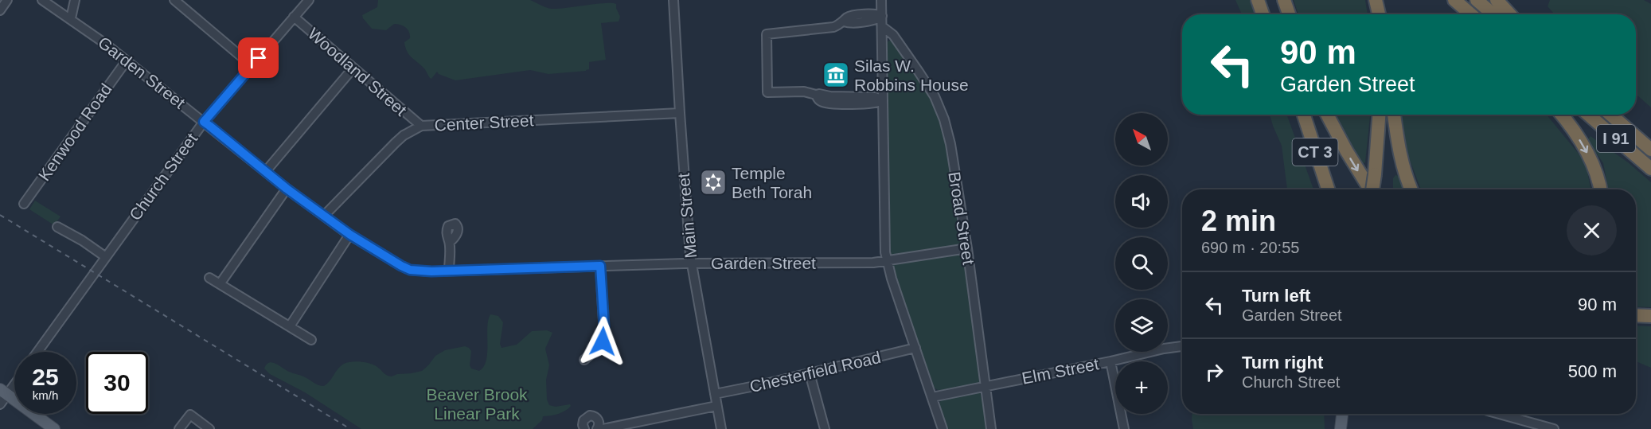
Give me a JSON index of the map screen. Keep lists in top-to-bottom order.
{
  "streets": {
    "highway": ["I 91", "CT 3"],
    "street": [
      "Woodland Street",
      "Garden Street",
      "Center Street",
      "Kenwood Road",
      "Church Street",
      "Main Street",
      "Broad Street",
      "Elm Street",
      "Chesterfield Road"
    ]
  },
  "crossings": [
    ["Woodland Street", "Center Street"],
    ["Woodland Street", "Church Street"],
    ["Garden Street", "Center Street"],
    ["Garden Street", "Kenwood Road"],
    ["Garden Street", "Church Street"],
    ["Garden Street", "Main Street"],
    ["Garden Street", "Broad Street"],
    ["Center Street", "Main Street"],
    ["Main Street", "Chesterfield Road"],
    ["Broad Street", "Elm Street"]
  ],
  "parks": ["Beaver Brook Linear Park"],
  "places": {
    "museum": ["Silas W. Robbins House"],
    "synagogue": ["Temple Beth Torah"]
  },
  "north": "top left",
  "page": {
    "turn": ["90 m", "Garden Street"],
    "map_buttons": "+",
    "heading": ["2 min", "690 m · 20:55"],
    "list": [
      {
        "name": "Turn left",
        "note": "Garden Street",
        "value": "90 m"
      },
      {
        "name": "Turn right",
        "note": "Church Street",
        "value": "500 m"
      }
    ],
    "speed": "25 km/h",
    "limit": "30"
  }
}
